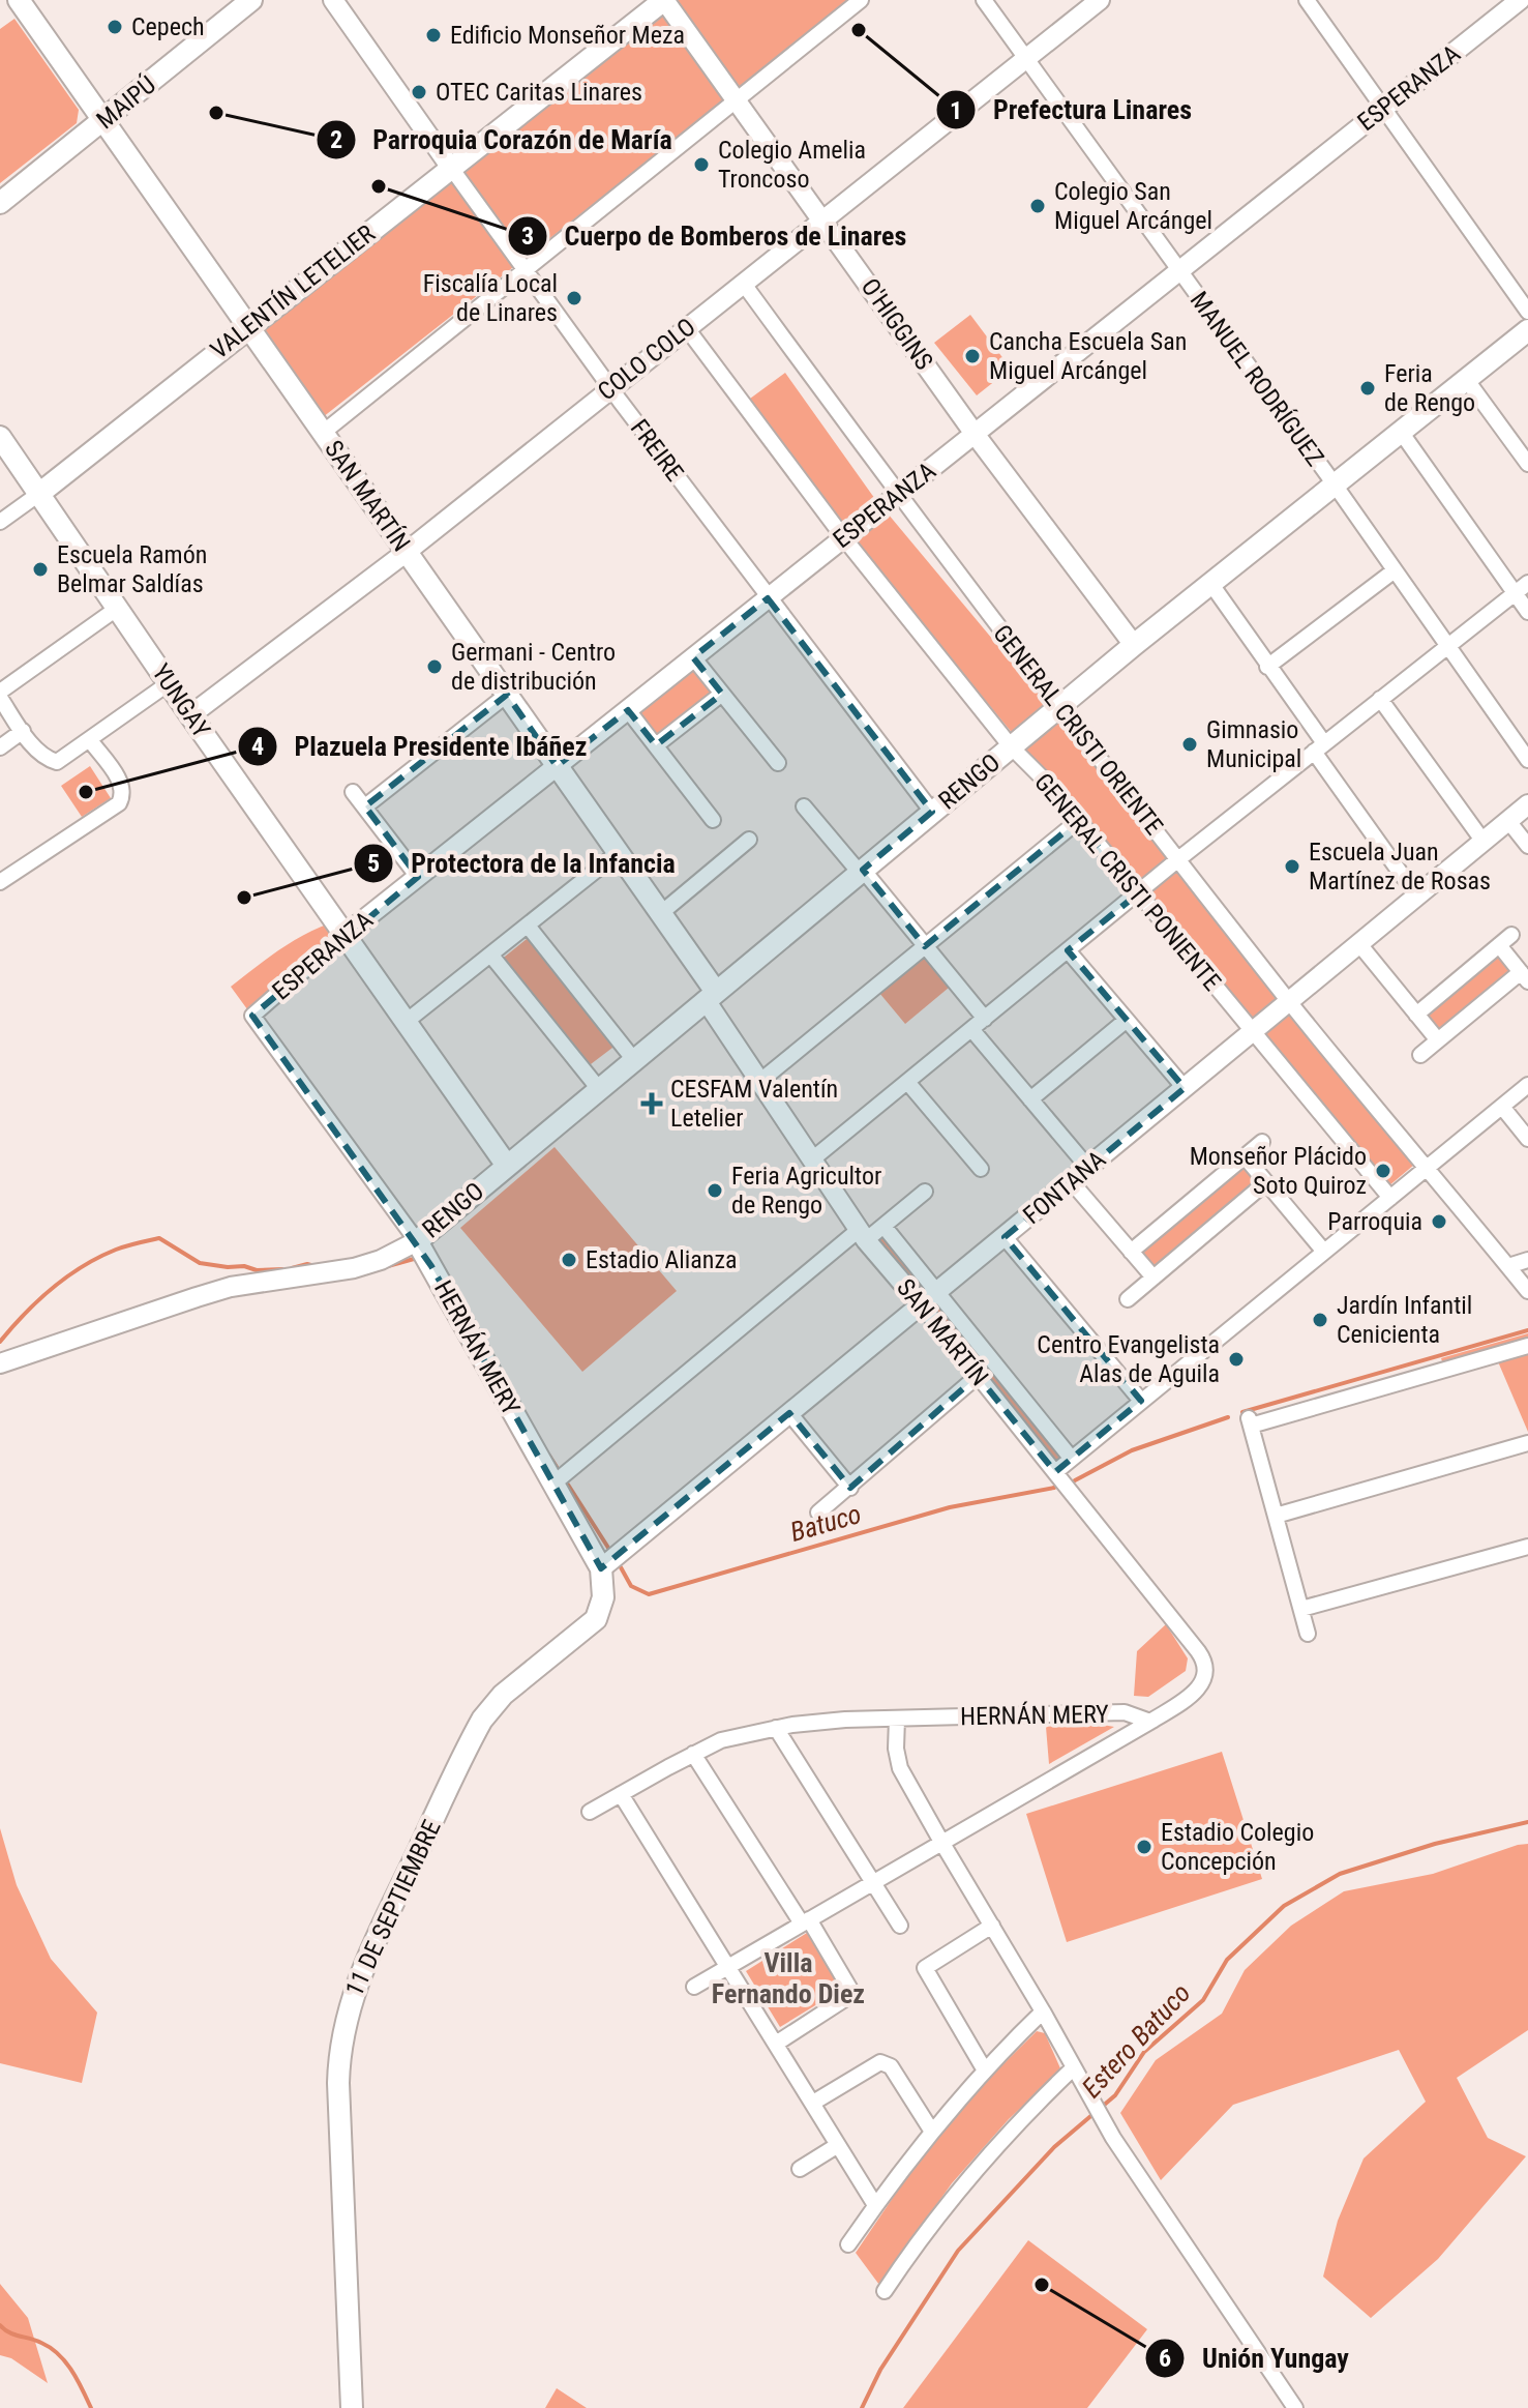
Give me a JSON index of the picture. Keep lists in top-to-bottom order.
{
  "streets": {
    "main road": [
      "MAIPÚ",
      "VALENTÍN LETELIER",
      "SAN MARTÍN",
      "YUNGAY",
      "RENGO",
      "HERNÁN MERY",
      "11 DE SEPTIEMBRE"
    ],
    "street": [
      "ESPERANZA",
      "O'HIGGINS",
      "COLO COLO",
      "MANUEL RODRÍGUEZ",
      "FREIRE",
      "GENERAL CRISTI ORIENTE",
      "GENERAL CRISTI PONIENTE",
      "FONTANA"
    ]
  },
  "crossings": [
    ["ESPERANZA", "O'HIGGINS"],
    ["ESPERANZA", "MANUEL RODRÍGUEZ"],
    ["ESPERANZA", "FREIRE"],
    ["ESPERANZA", "SAN MARTÍN"],
    ["ESPERANZA", "YUNGAY"],
    ["ESPERANZA", "GENERAL CRISTI ORIENTE"],
    ["ESPERANZA", "GENERAL CRISTI PONIENTE"],
    ["ESPERANZA", "HERNÁN MERY"],
    ["MAIPÚ", "SAN MARTÍN"],
    ["VALENTÍN LETELIER", "O'HIGGINS"],
    ["VALENTÍN LETELIER", "FREIRE"],
    ["VALENTÍN LETELIER", "SAN MARTÍN"],
    ["VALENTÍN LETELIER", "YUNGAY"],
    ["O'HIGGINS", "COLO COLO"],
    ["O'HIGGINS", "RENGO"],
    ["COLO COLO", "MANUEL RODRÍGUEZ"],
    ["COLO COLO", "FREIRE"],
    ["COLO COLO", "SAN MARTÍN"],
    ["COLO COLO", "YUNGAY"],
    ["COLO COLO", "GENERAL CRISTI ORIENTE"],
    ["COLO COLO", "GENERAL CRISTI PONIENTE"],
    ["MANUEL RODRÍGUEZ", "RENGO"],
    ["FREIRE", "RENGO"],
    ["SAN MARTÍN", "RENGO"],
    ["SAN MARTÍN", "FONTANA"],
    ["SAN MARTÍN", "HERNÁN MERY"],
    ["YUNGAY", "RENGO"],
    ["GENERAL CRISTI ORIENTE", "RENGO"],
    ["GENERAL CRISTI ORIENTE", "FONTANA"],
    ["RENGO", "GENERAL CRISTI PONIENTE"],
    ["RENGO", "HERNÁN MERY"],
    ["GENERAL CRISTI PONIENTE", "FONTANA"],
    ["FONTANA", "HERNÁN MERY"],
    ["FONTANA", "11 DE SEPTIEMBRE"],
    ["HERNÁN MERY", "11 DE SEPTIEMBRE"]
  ],
  "districts": ["Villa Fernando Diez"],
  "water": ["Batuco", "Estero Batuco"],
  "places": {
    "other": [
      "Cepech",
      "Prefectura Linares",
      "Edificio Monseñor Meza",
      "OTEC Caritas Linares",
      "Parroquia Corazón de María",
      "Colegio Amelia Troncoso",
      "Cuerpo de Bomberos de Linares",
      "Colegio San Miguel Arcángel",
      "Fiscalía Local de Linares",
      "Cancha Escuela San Miguel Arcángel",
      "Feria de Rengo",
      "Escuela Ramón Belmar Saldías",
      "Germani - Centro de distribución",
      "Gimnasio Municipal",
      "Plazuela Presidente Ibáñez",
      "Escuela Juan Martínez de Rosas",
      "Protectora de la Infancia",
      "Monseñor Plácido Soto Quiroz",
      "Feria Agricultor de Rengo",
      "Parroquia",
      "Estadio Alianza",
      "Jardín Infantil Cenicienta",
      "Centro Evangelista Alas de Aguila",
      "Estadio Colegio Concepción",
      "Unión Yungay"
    ],
    "health": ["CESFAM Valentín Letelier"]
  }
}
